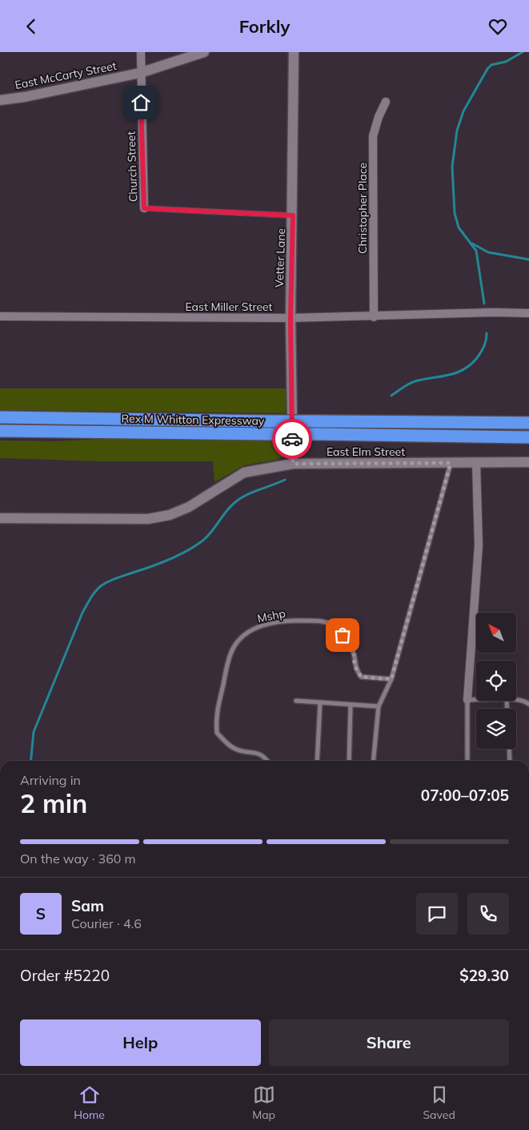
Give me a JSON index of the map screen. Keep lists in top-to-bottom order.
{
  "streets": {
    "highway": ["Rex M Whitton Expressway"],
    "street": [
      "East McCarty Street",
      "Church Street",
      "Christopher Place",
      "Vetter Lane",
      "East Miller Street",
      "East Elm Street"
    ],
    "lane": ["Mshp"]
  },
  "crossings": [
    ["East McCarty Street", "Church Street"],
    ["Christopher Place", "East Miller Street"],
    ["Vetter Lane", "East Miller Street"],
    ["Vetter Lane", "East Elm Street"]
  ],
  "north": "top left",
  "page": {
    "header": "Forkly",
    "heading": ["2 min", "Arriving in", "07:00–07:05"],
    "panel": [
      "Sam",
      "Courier · 4.6",
      "Order #5220",
      "$29.30"
    ],
    "bar": "On the way · 360 m",
    "round": "S",
    "buttons": ["Help", "Share"],
    "tabs": ["Home", "Map", "Saved"]
  }
}
